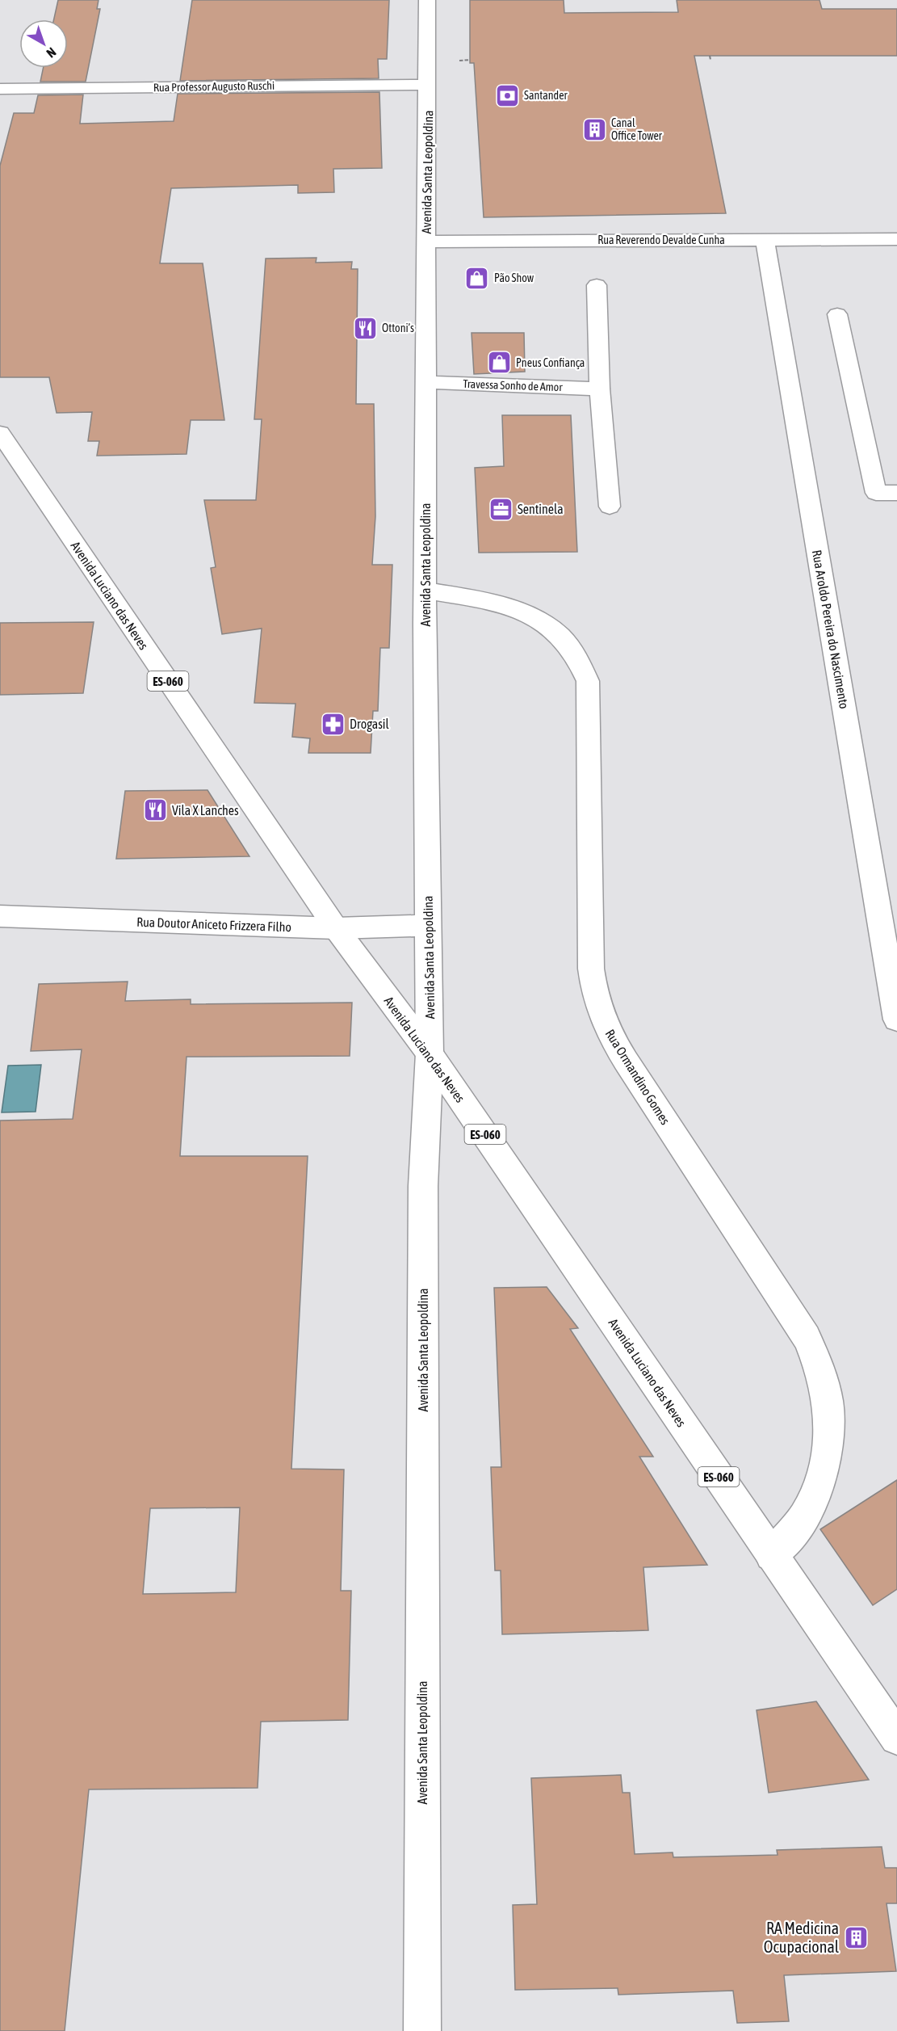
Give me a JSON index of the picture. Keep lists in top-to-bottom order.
{
  "streets": {
    "street": [
      "Rua Professor Augusto Ruschi",
      "Avenida Santa Leopoldina",
      "Rua Reverendo Devalde Cunha",
      "Travessa Sonho de Amor",
      "Avenida Luciano das Neves",
      "Rua Aroldo Pereira do Nascimento",
      "ES-060",
      "Rua Doutor Aniceto Frizzera Filho",
      "Rua Ormandino Gomes"
    ]
  },
  "crossings": [
    ["Rua Professor Augusto Ruschi", "Avenida Santa Leopoldina"],
    ["Avenida Santa Leopoldina", "Rua Reverendo Devalde Cunha"],
    ["Avenida Santa Leopoldina", "Travessa Sonho de Amor"],
    ["Avenida Santa Leopoldina", "Avenida Luciano das Neves"],
    ["Avenida Santa Leopoldina", "Rua Doutor Aniceto Frizzera Filho"],
    ["Avenida Santa Leopoldina", "Rua Ormandino Gomes"],
    ["Rua Reverendo Devalde Cunha", "Rua Aroldo Pereira do Nascimento"],
    ["Avenida Luciano das Neves", "Rua Doutor Aniceto Frizzera Filho"],
    ["Avenida Luciano das Neves", "Rua Ormandino Gomes"]
  ],
  "places": {
    "bank": ["Santander"],
    "building": ["Canal Office Tower", "RA Medicina Ocupacional"],
    "shop": ["Pão Show", "Pneus Confiança"],
    "restaurant": ["Ottoni’s", "Vila X Lanches"],
    "office": ["Sentinela"],
    "pharmacy": ["Drogasil"]
  },
  "north": "bottom right"
}
